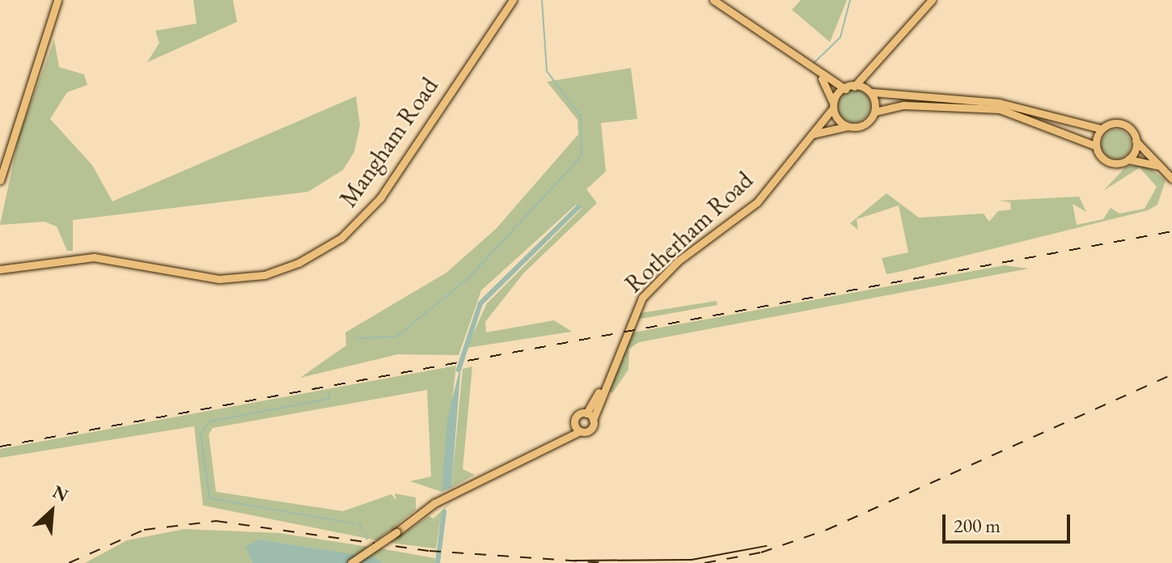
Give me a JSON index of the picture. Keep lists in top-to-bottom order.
{
  "streets": {
    "main road": ["Mangham Road", "Rotherham Road"]
  },
  "scale_bar": "200 m",
  "north": "top right"
}
